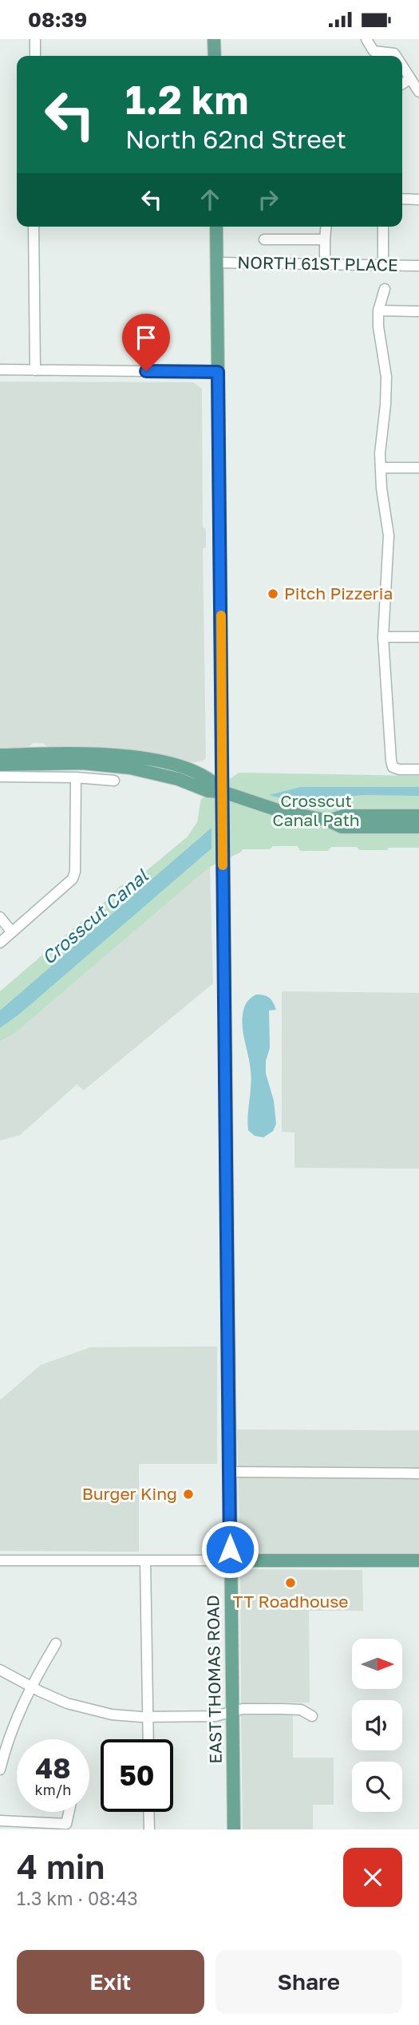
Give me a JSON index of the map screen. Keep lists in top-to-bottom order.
{
  "streets": {
    "main road": ["EAST THOMAS ROAD"],
    "street": ["NORTH 61ST PLACE"]
  },
  "crossings": [
    ["NORTH 61ST PLACE", "EAST THOMAS ROAD"]
  ],
  "water": ["Crosscut Canal"],
  "parks": ["Crosscut Canal Path"],
  "places": ["Pitch Pizzeria", "Burger King", "TT Roadhouse"],
  "north": "right",
  "page": {
    "status": "08:39",
    "turn": ["1.2 km", "North 62nd Street"],
    "speed": "48 km/h",
    "limit": "50",
    "heading": ["4 min", "1.3 km · 08:43"],
    "buttons": ["Exit", "Share"]
  }
}
